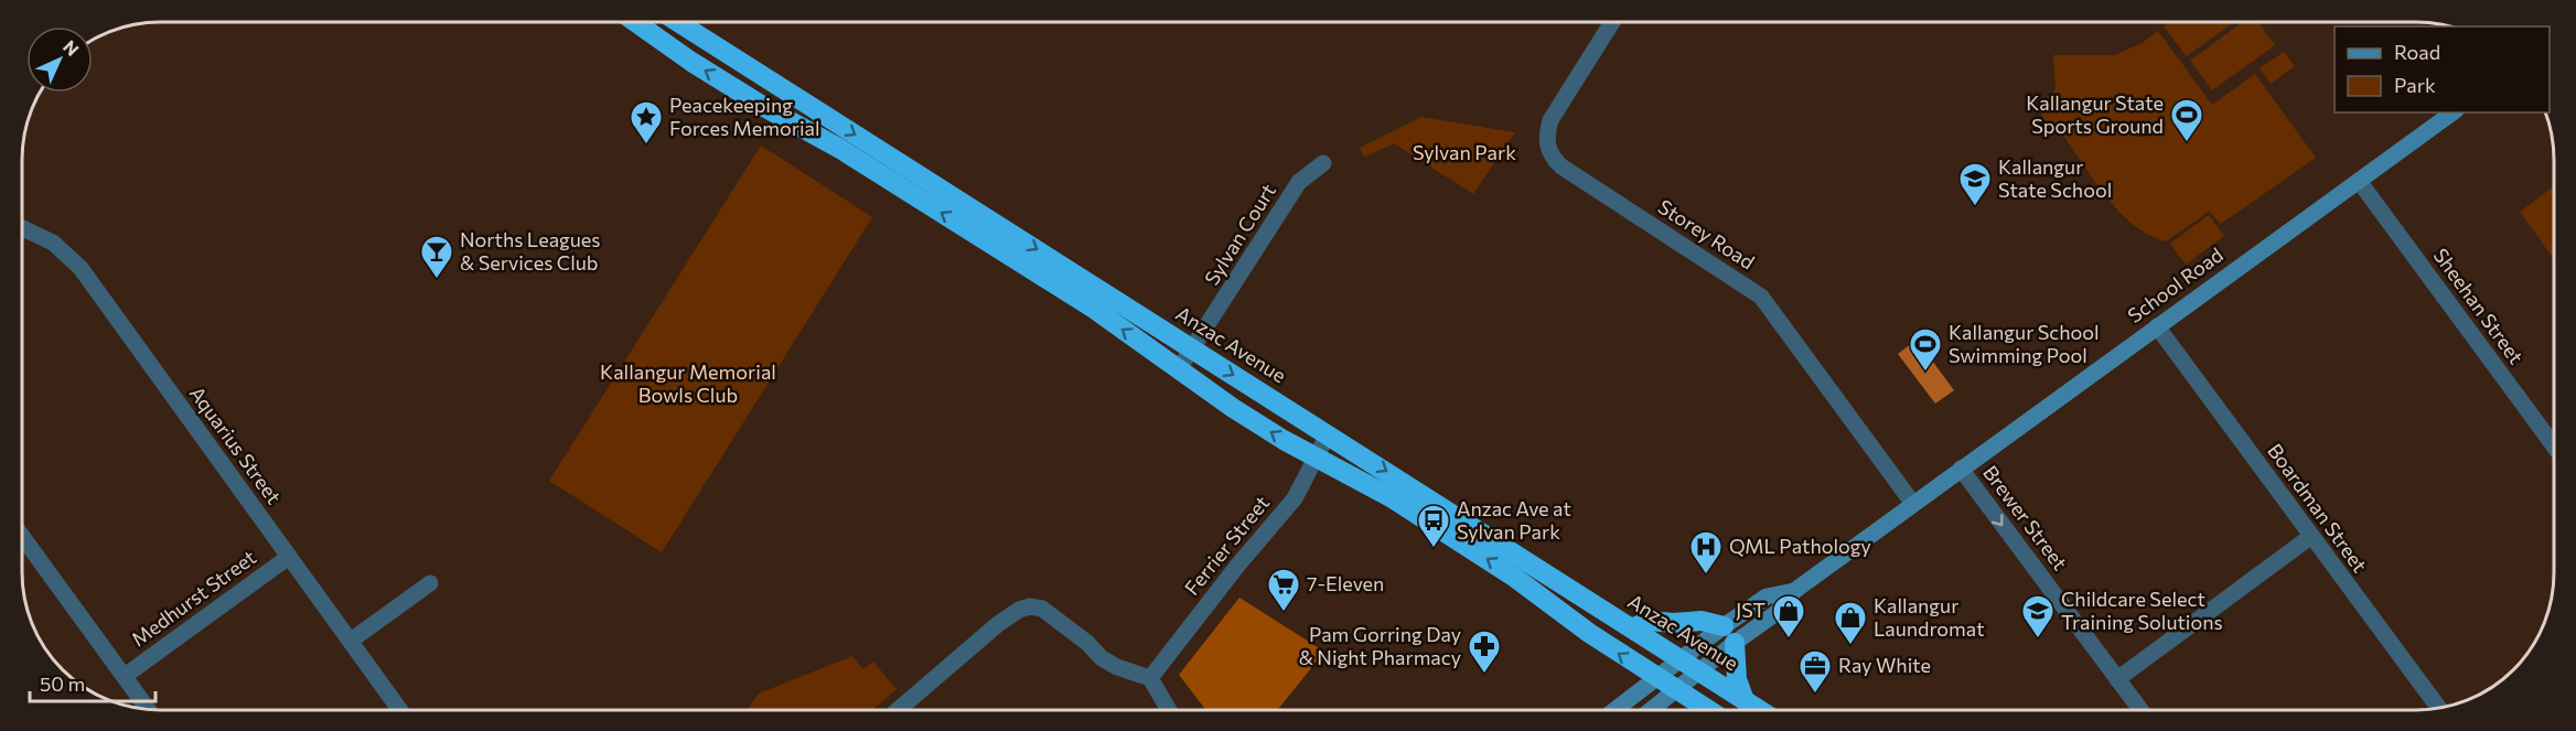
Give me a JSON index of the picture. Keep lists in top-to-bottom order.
{
  "streets": {
    "highway": ["Anzac Avenue"],
    "street": [
      "Sylvan Court",
      "Storey Road",
      "School Road",
      "Sheehan Street",
      "Aquarius Street",
      "Boardman Street",
      "Brewer Street",
      "Ferrier Street",
      "Medhurst Street"
    ]
  },
  "crossings": [
    ["Sylvan Court", "Anzac Avenue"],
    ["Storey Road", "School Road"],
    ["School Road", "Sheehan Street"],
    ["School Road", "Anzac Avenue"],
    ["School Road", "Boardman Street"],
    ["School Road", "Brewer Street"],
    ["Anzac Avenue", "Ferrier Street"],
    ["Aquarius Street", "Medhurst Street"]
  ],
  "one_way": ["Brewer Street"],
  "parks": ["Sylvan Park", "Kallangur Memorial Bowls Club"],
  "places": {
    "sports": ["Kallangur State Sports Ground", "Kallangur School Swimming Pool"],
    "place": ["Peacekeeping Forces Memorial"],
    "school or university": ["Kallangur State School", "Childcare Select Training Solutions"],
    "bar": ["Norths Leagues & Services Club"],
    "bus stop": ["Anzac Ave at Sylvan Park"],
    "hospital": ["QML Pathology"],
    "supermarket": ["7-Eleven"],
    "shop": ["JST", "Kallangur Laundromat"],
    "pharmacy": ["Pam Gorring Day & Night Pharmacy"],
    "office": ["Ray White"]
  },
  "legend": ["Road", "Park"],
  "scale_bar": "50 m",
  "north": "top right"
}
